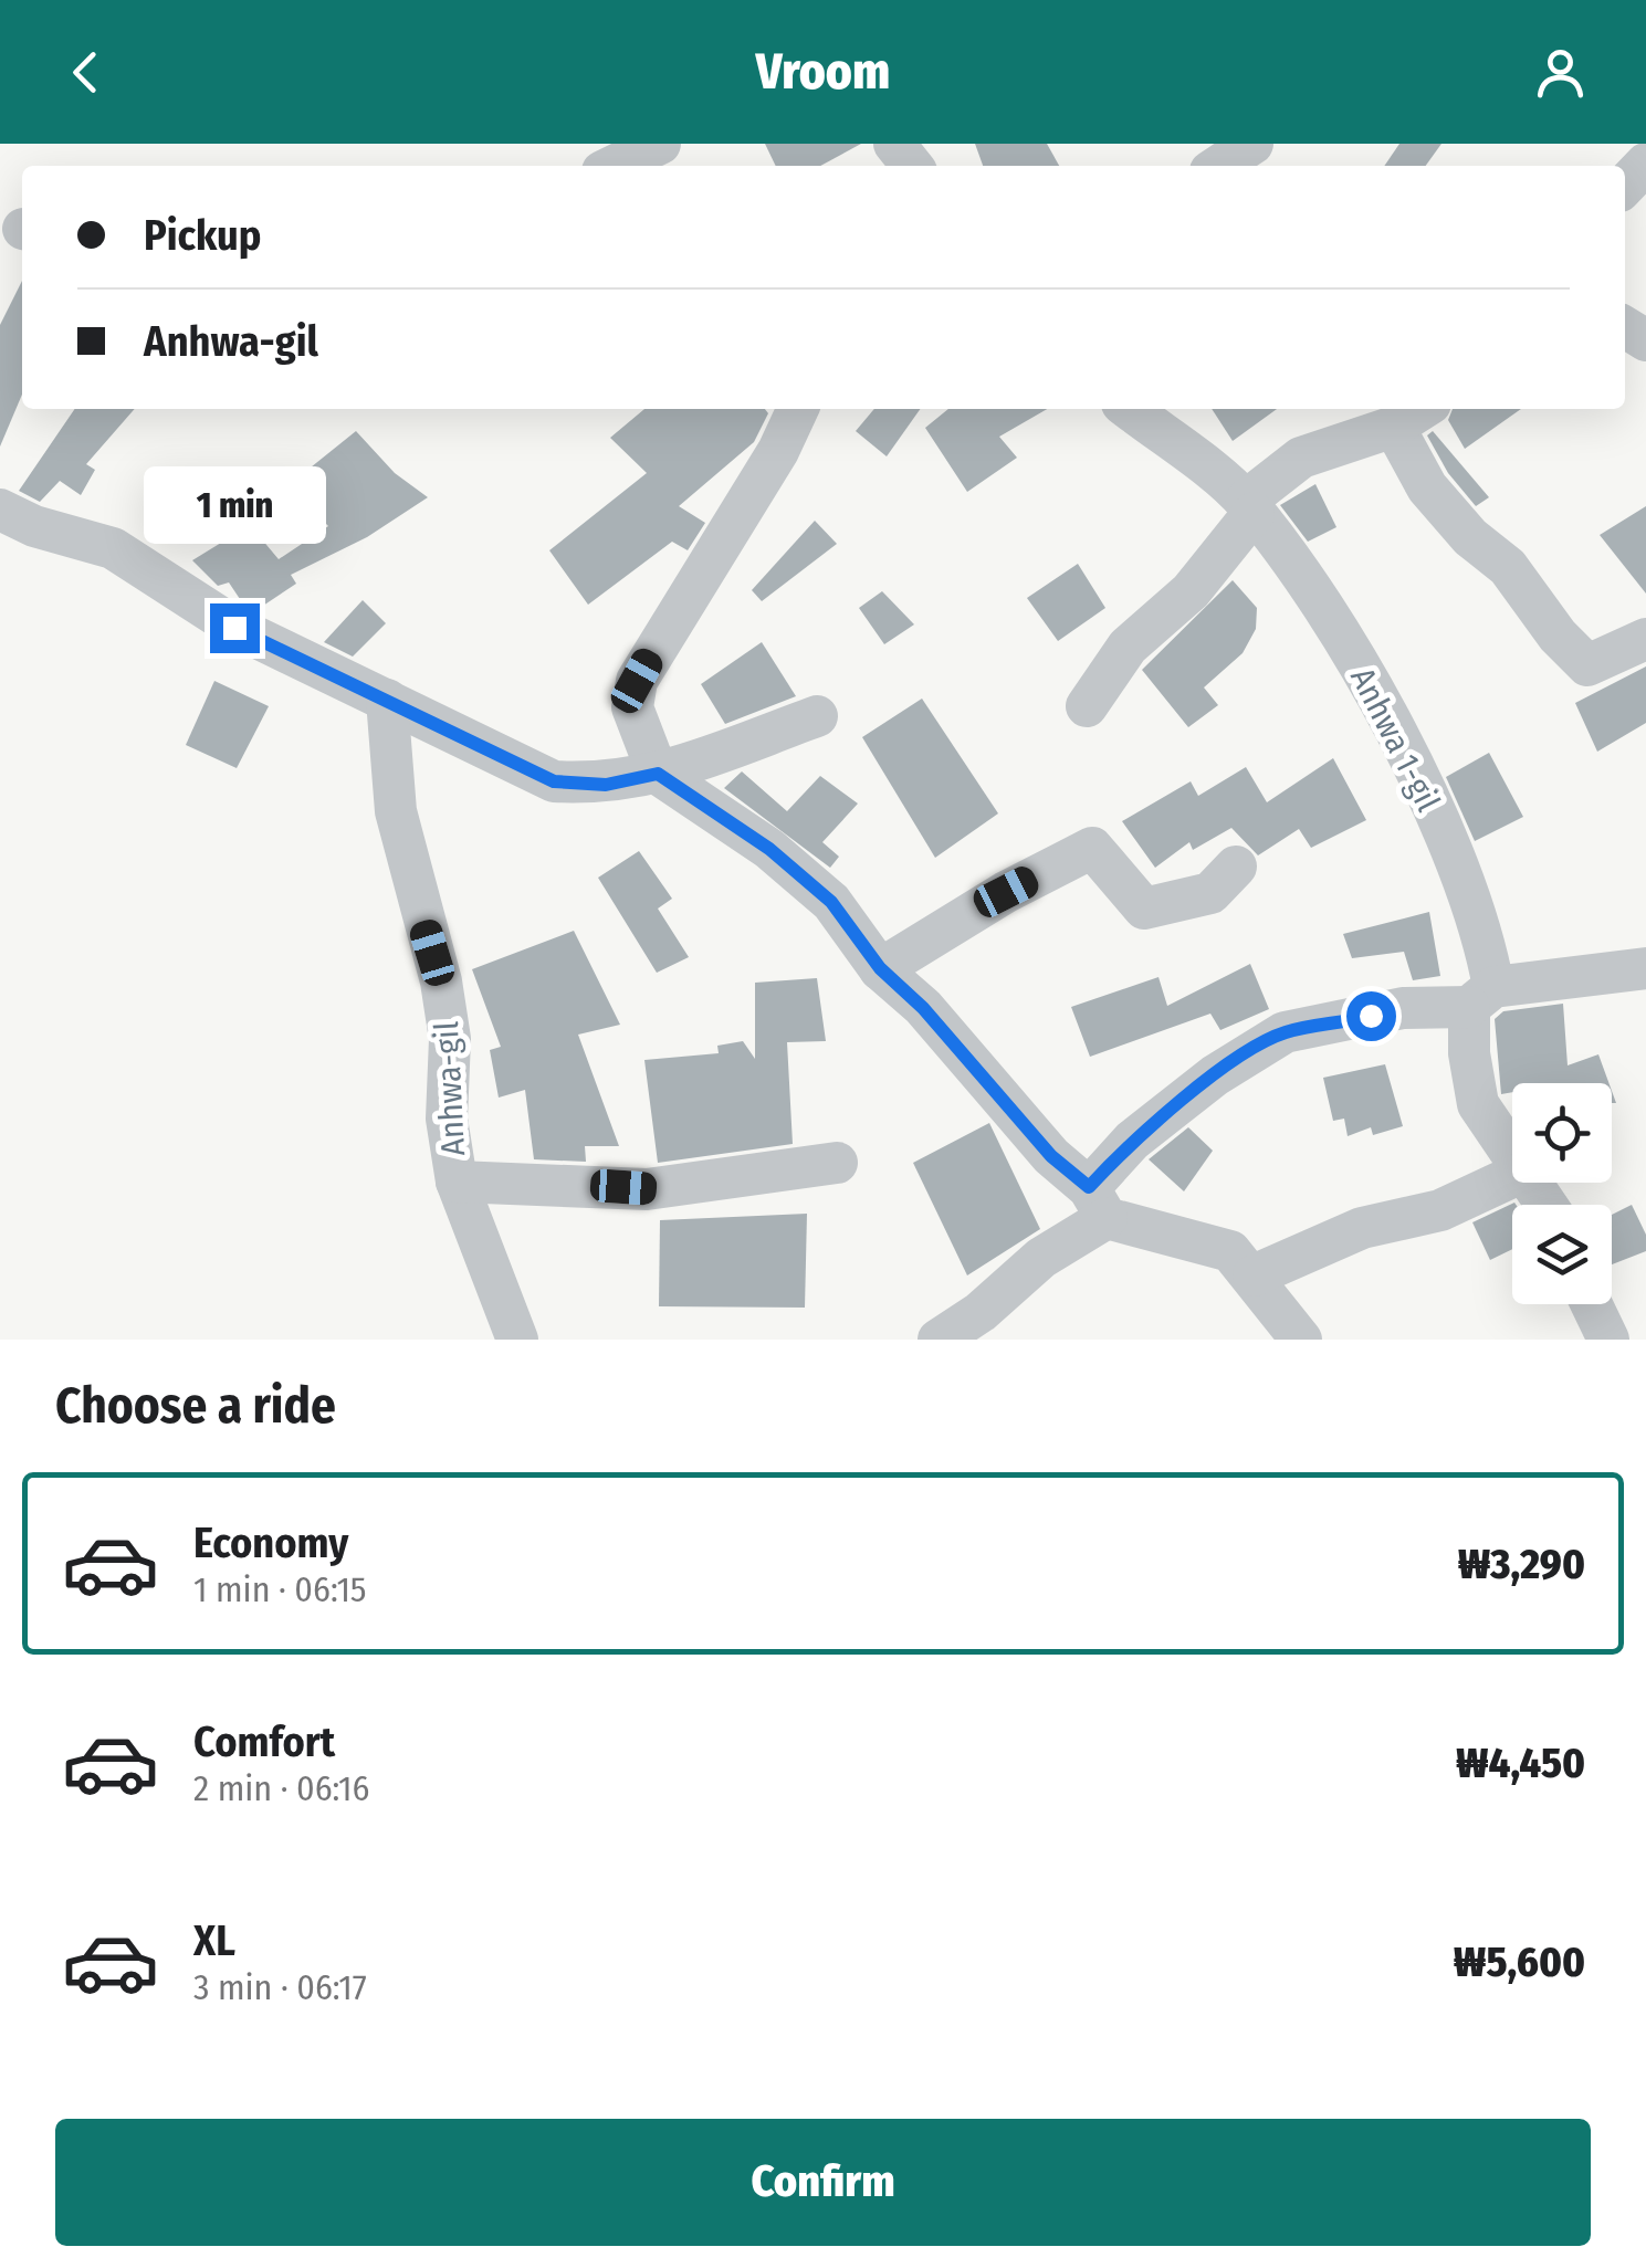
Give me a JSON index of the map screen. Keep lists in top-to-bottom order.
{
  "streets": {
    "street": ["Anhwa 1-gil", "Anhwa-gil"]
  },
  "page": {
    "header": "Vroom",
    "banner": ["Pickup", "Anhwa-gil"],
    "bubble": "1 min",
    "heading": "Choose a ride",
    "list": [
      {
        "name": "Economy",
        "note": "1 min · 06:15",
        "value": "₩3,290"
      },
      {
        "name": "Comfort",
        "note": "2 min · 06:16",
        "value": "₩4,450"
      },
      {
        "name": "XL",
        "note": "3 min · 06:17",
        "value": "₩5,600"
      }
    ],
    "buttons": "Confirm"
  }
}
